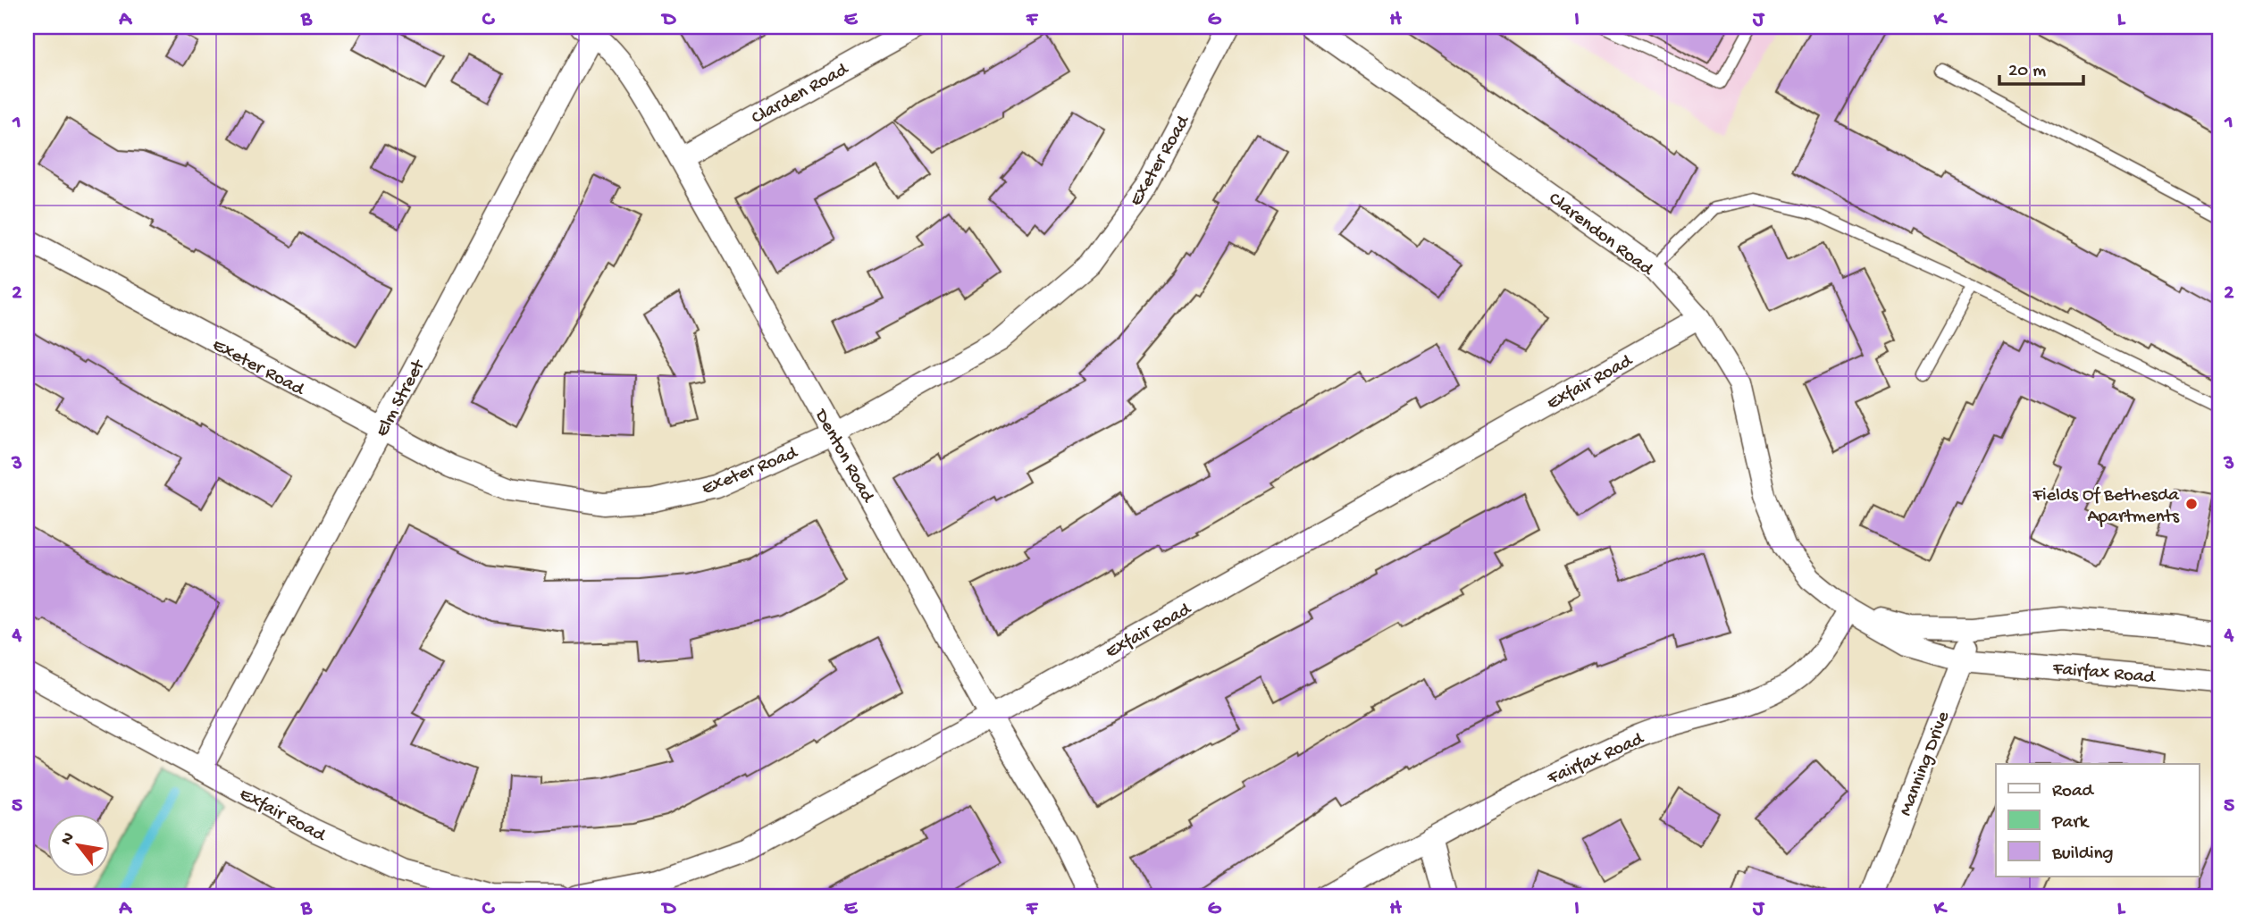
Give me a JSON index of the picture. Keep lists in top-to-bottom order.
{
  "streets": {
    "street": [
      "Clarden Road",
      "Exeter Road",
      "Clarendon Road",
      "Exfair Road",
      "Elm Street",
      "Denton Road",
      "Fairfax Road",
      "Manning Drive"
    ]
  },
  "crossings": [
    ["Clarden Road", "Denton Road"],
    ["Exeter Road", "Elm Street"],
    ["Exeter Road", "Denton Road"],
    ["Clarendon Road", "Exfair Road"],
    ["Clarendon Road", "Fairfax Road"],
    ["Exfair Road", "Elm Street"],
    ["Exfair Road", "Denton Road"],
    ["Elm Street", "Denton Road"],
    ["Fairfax Road", "Manning Drive"]
  ],
  "places": ["Fields Of Bethesda Apartments"],
  "legend": ["Road", "Park", "Building"],
  "scale_bar": "20 m",
  "north": "top left",
  "grid": {
    "columns": [
      "A",
      "B",
      "C",
      "D",
      "E",
      "F",
      "G",
      "H",
      "I",
      "J",
      "K",
      "L"
    ],
    "rows": [
      "1",
      "2",
      "3",
      "4",
      "5"
    ]
  }
}
